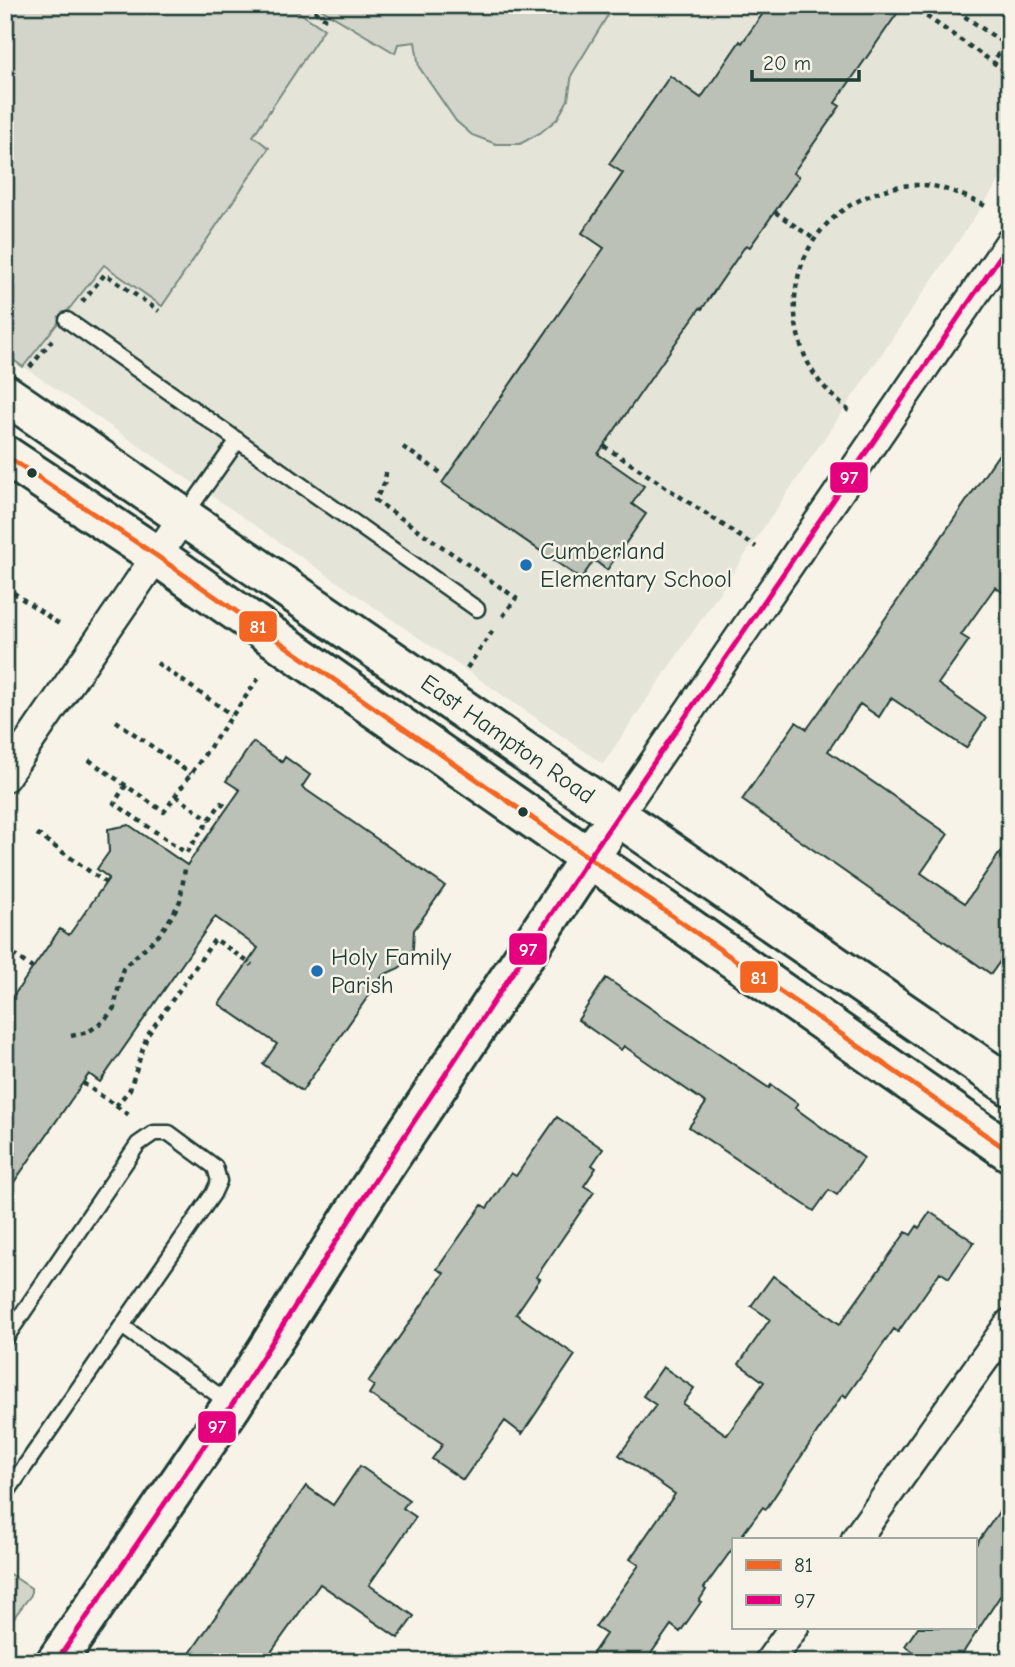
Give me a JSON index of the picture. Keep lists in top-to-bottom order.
{
  "streets": {
    "main road": ["East Hampton Road"]
  },
  "places": ["Cumberland Elementary School", "Holy Family Parish"],
  "lines": ["transit line 97", "transit line 81"],
  "legend": ["81", "97"],
  "scale_bar": "20 m"
}
